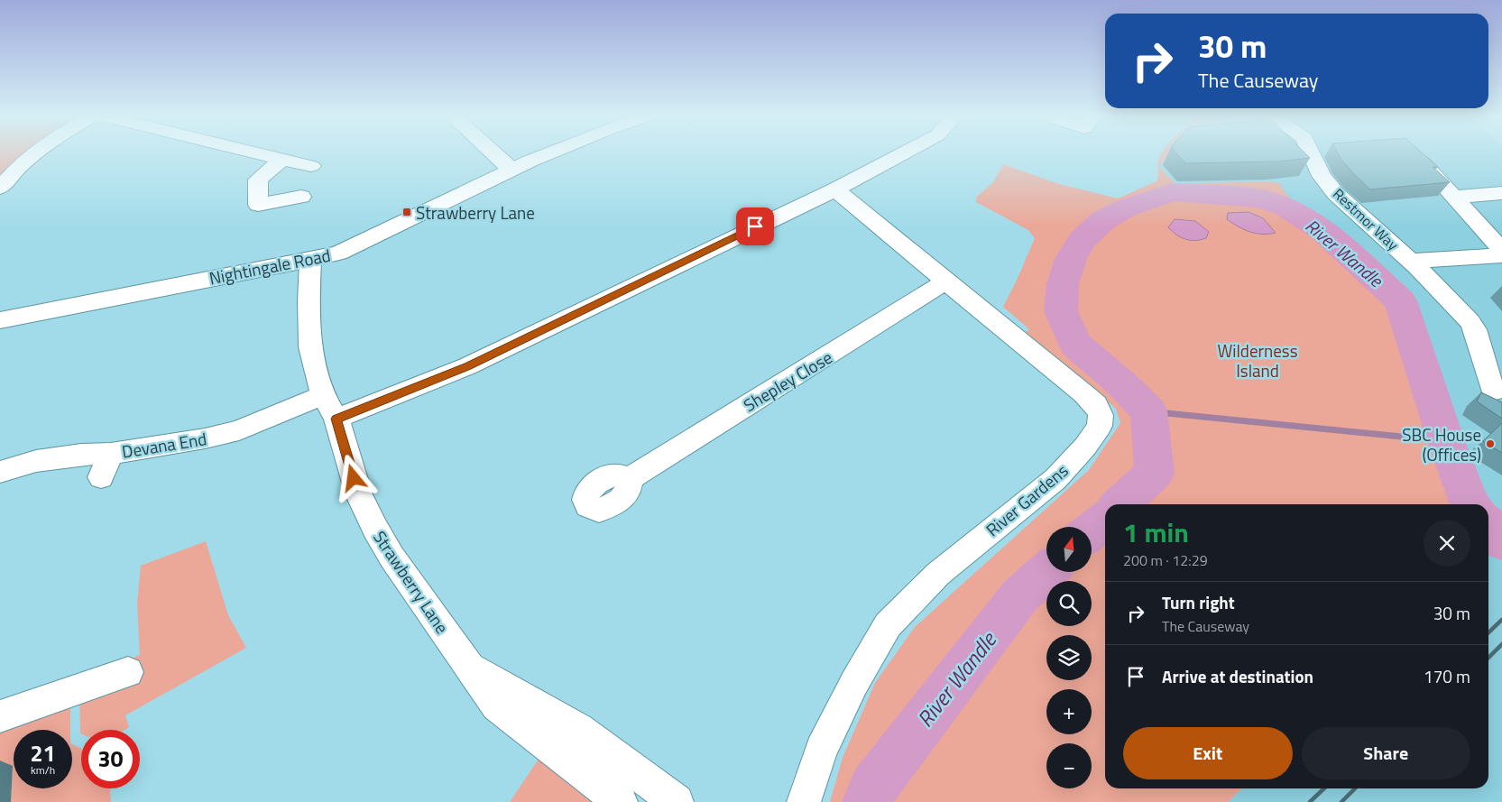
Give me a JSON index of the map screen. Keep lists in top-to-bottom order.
{
  "streets": {
    "street": [
      "Restmor Way",
      "Nightingale Road",
      "Shepley Close",
      "Devana End",
      "River Gardens",
      "Strawberry Lane"
    ]
  },
  "crossings": [
    ["Nightingale Road", "Strawberry Lane"],
    ["Shepley Close", "River Gardens"],
    ["Devana End", "Strawberry Lane"]
  ],
  "water": ["River Wandle"],
  "parks": ["Wilderness Island"],
  "places": {
    "transit": ["Strawberry Lane"],
    "other": ["SBC House (Offices)"]
  },
  "north": "top",
  "page": {
    "turn": ["30 m", "The Causeway"],
    "heading": ["1 min", "200 m · 12:29"],
    "map_buttons": ["+", "−"],
    "list": [
      {
        "name": "Turn right",
        "note": "The Causeway",
        "value": "30 m"
      },
      {
        "name": "Arrive at destination",
        "value": "170 m"
      }
    ],
    "buttons": ["Exit", "Share"],
    "speed": "21 km/h",
    "limit": "30"
  }
}
